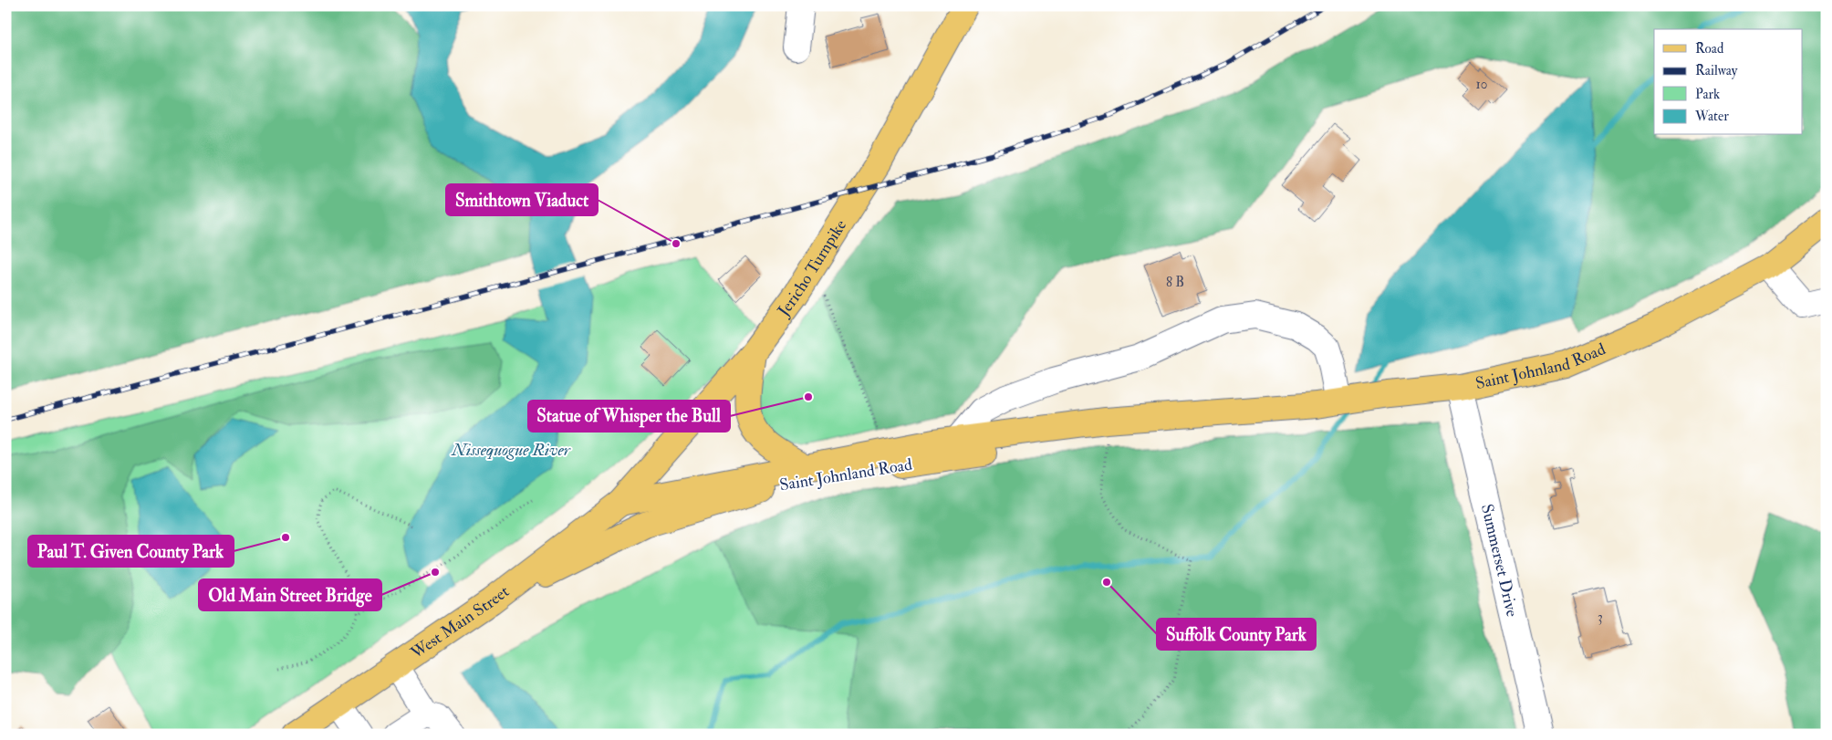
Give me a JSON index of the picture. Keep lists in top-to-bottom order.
{
  "streets": {
    "main road": ["Jericho Turnpike", "Saint Johnland Road", "West Main Street"],
    "street": ["Summerset Drive"]
  },
  "crossings": [
    ["Jericho Turnpike", "Saint Johnland Road"],
    ["Jericho Turnpike", "West Main Street"],
    ["Saint Johnland Road", "Summerset Drive"],
    ["Saint Johnland Road", "West Main Street"]
  ],
  "water": ["Nissequogue River"],
  "places": [
    "Smithtown Viaduct",
    "Statue of Whisper the Bull",
    "Paul T. Given County Park",
    "Old Main Street Bridge",
    "Suffolk County Park"
  ],
  "house_numbers": ["10", "8 B", "3"],
  "legend": [
    "Road",
    "Railway",
    "Park",
    "Water"
  ]
}
